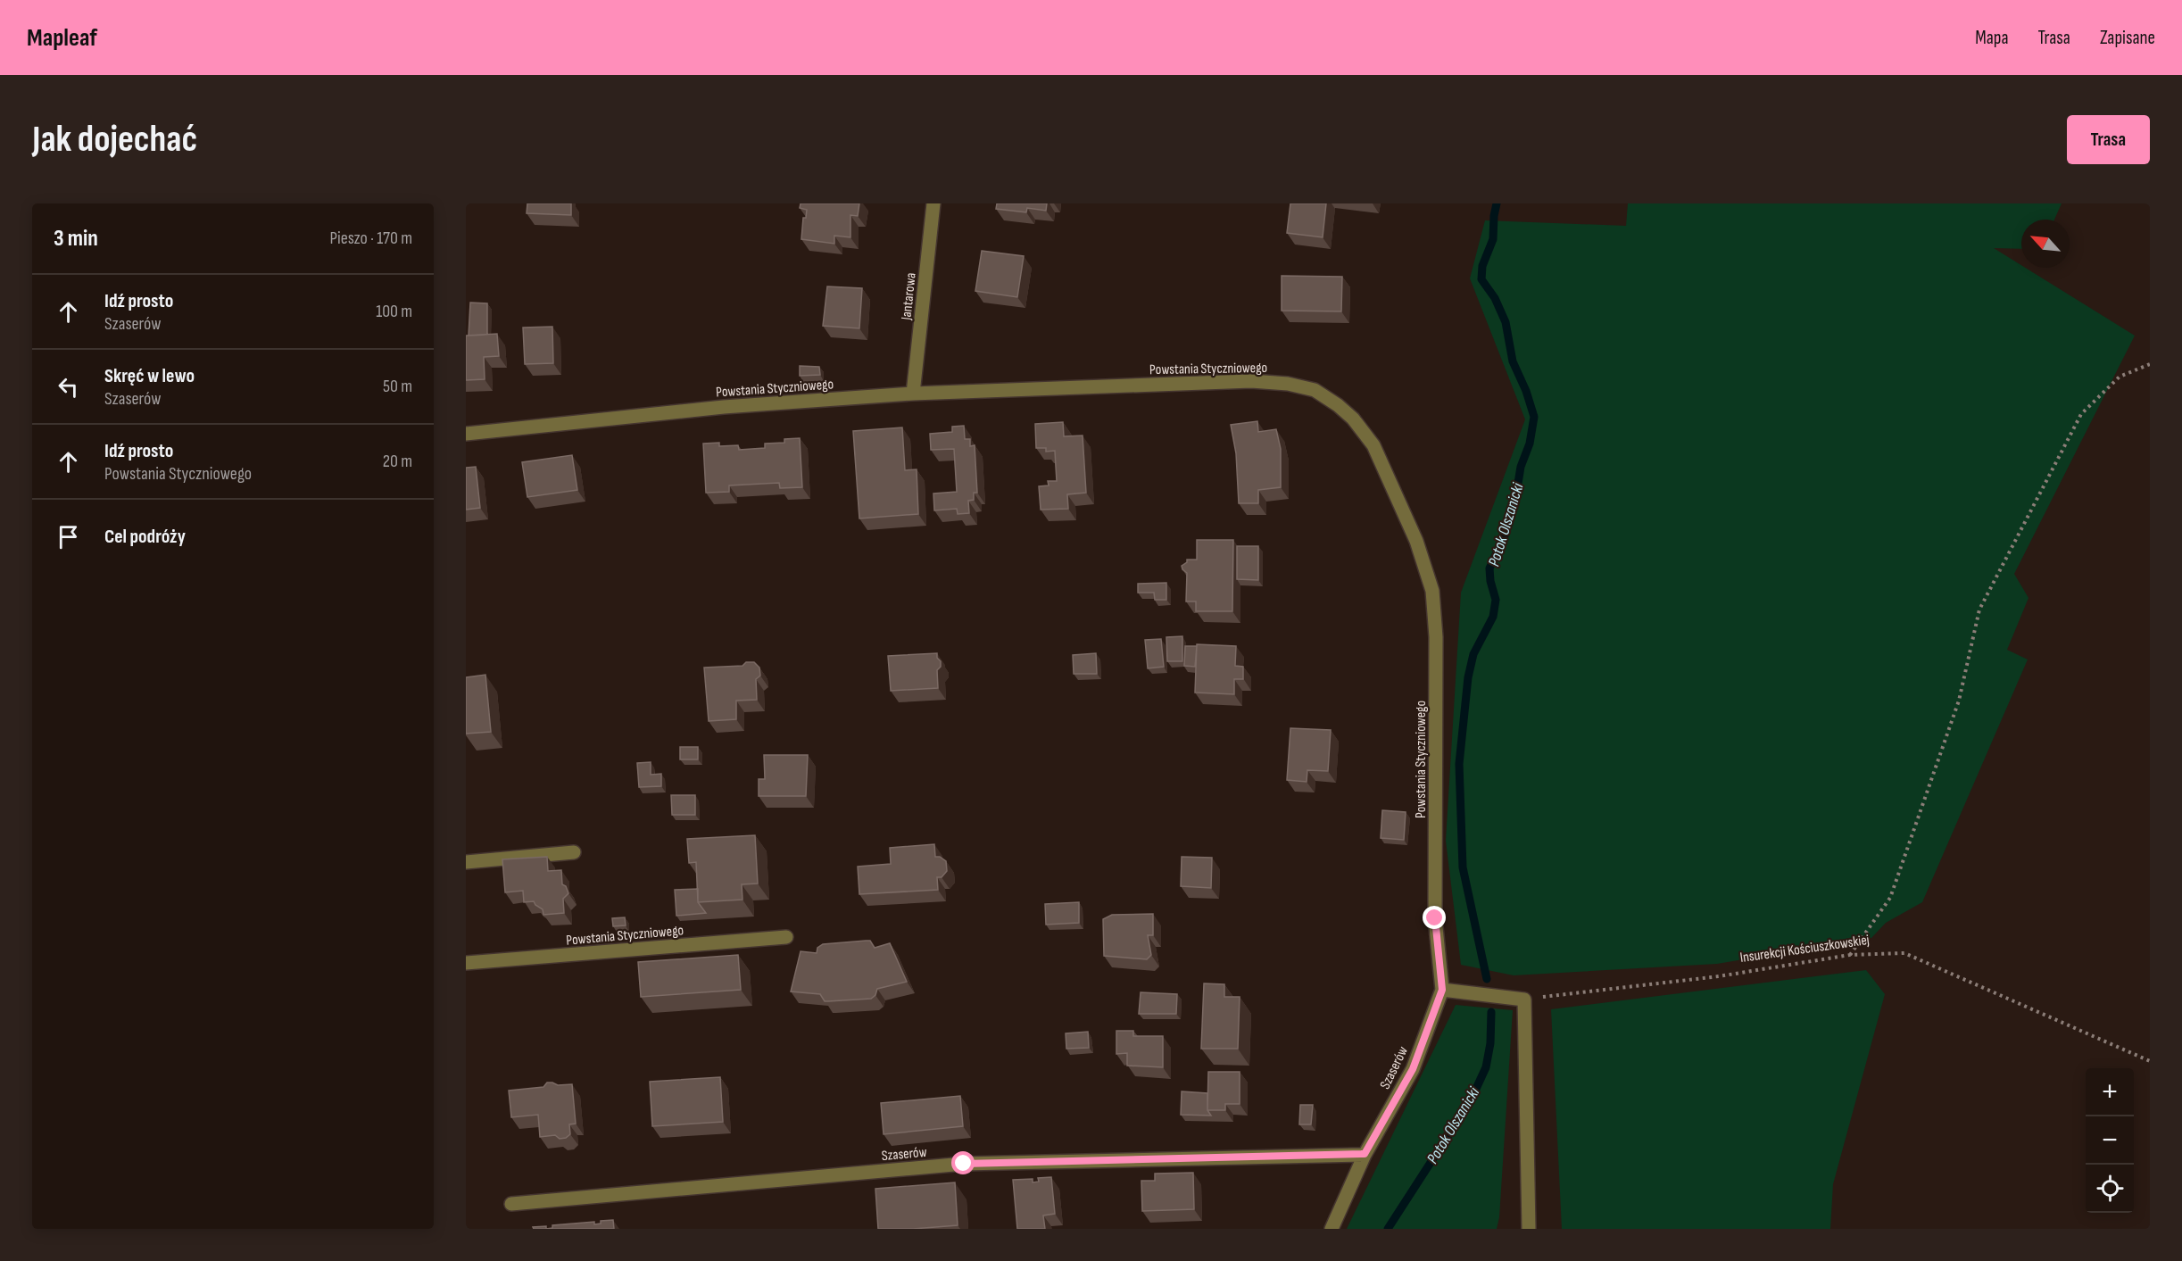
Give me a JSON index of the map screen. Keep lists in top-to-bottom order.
{
  "streets": {
    "street": ["Jantarowa", "Powstania Styczniowego", "Szaserów"],
    "path": ["Insurekcji Kościuszkowskiej"]
  },
  "crossings": [
    ["Jantarowa", "Powstania Styczniowego"],
    ["Powstania Styczniowego", "Szaserów"]
  ],
  "water": ["Potok Olszanicki"],
  "north": "top left",
  "page": {
    "header": "Mapleaf",
    "nav": ["Mapa", "Trasa", "Zapisane"],
    "buttons": "Trasa",
    "title": "Jak dojechać",
    "heading": ["3 min", "Pieszo · 170 m"],
    "list": [
      ["Idź prosto", "Szaserów", "100 m"],
      ["Skręć w lewo", "Szaserów", "50 m"],
      ["Idź prosto", "Powstania Styczniowego", "20 m"],
      "Cel podróży"
    ],
    "map_buttons": ["+", "−"]
  }
}
